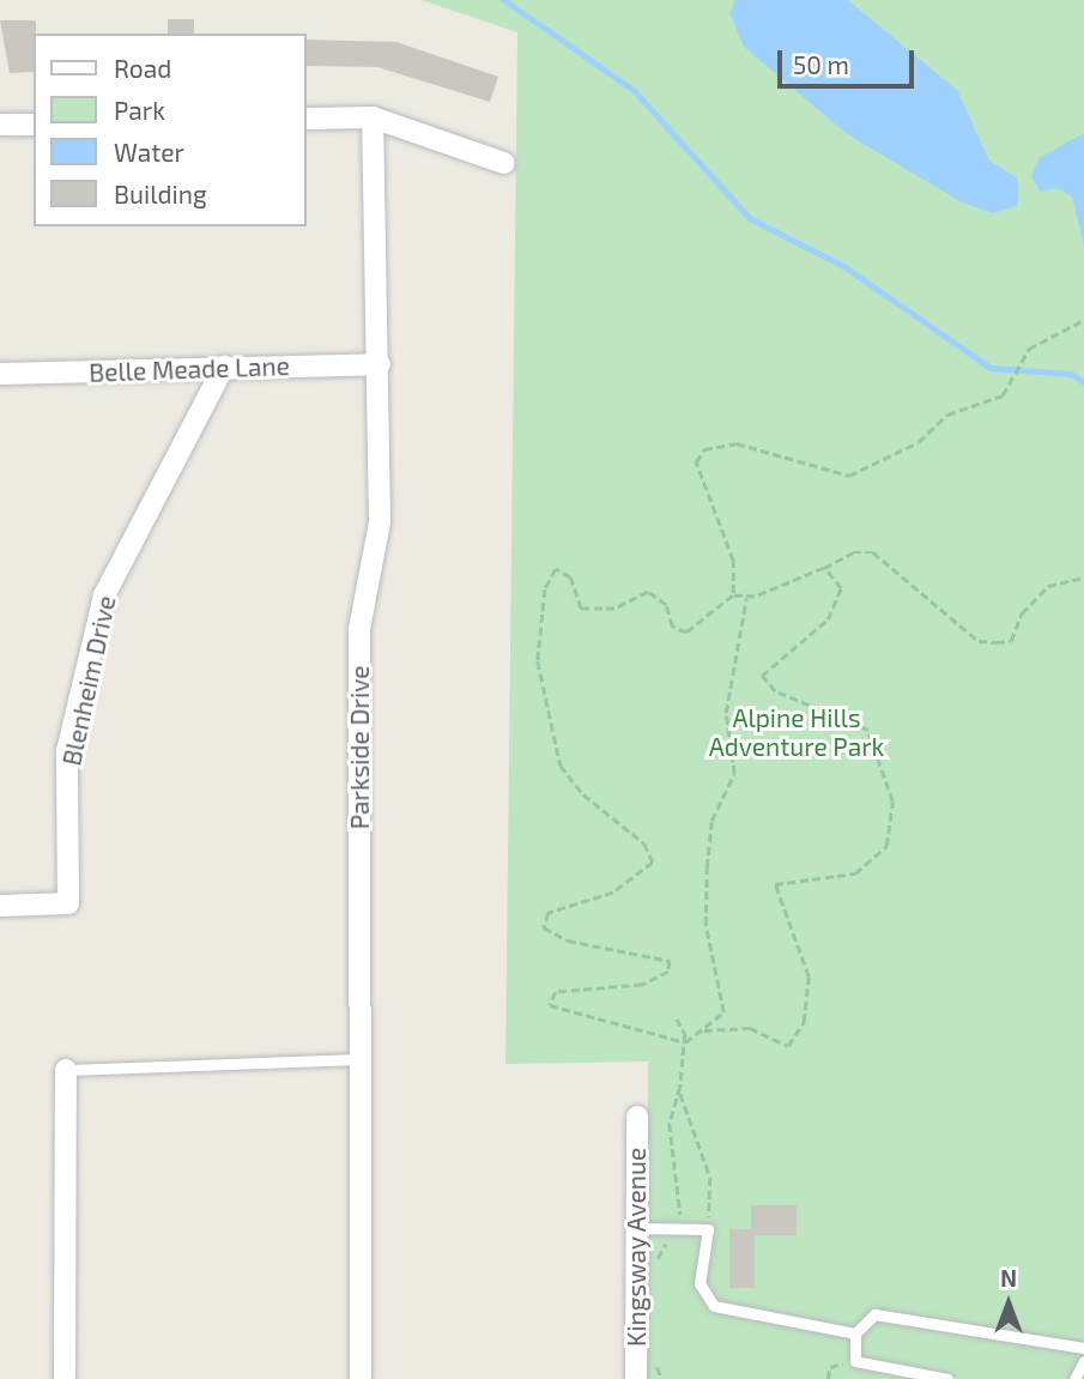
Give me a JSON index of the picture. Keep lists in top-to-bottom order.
{
  "streets": {
    "street": [
      "Belle Meade Lane",
      "Blenheim Drive",
      "Parkside Drive",
      "Kingsway Avenue"
    ]
  },
  "crossings": [
    ["Belle Meade Lane", "Blenheim Drive"],
    ["Belle Meade Lane", "Parkside Drive"]
  ],
  "parks": ["Alpine Hills Adventure Park"],
  "legend": [
    "Road",
    "Park",
    "Water",
    "Building"
  ],
  "scale_bar": "50 m",
  "north": "top"
}
